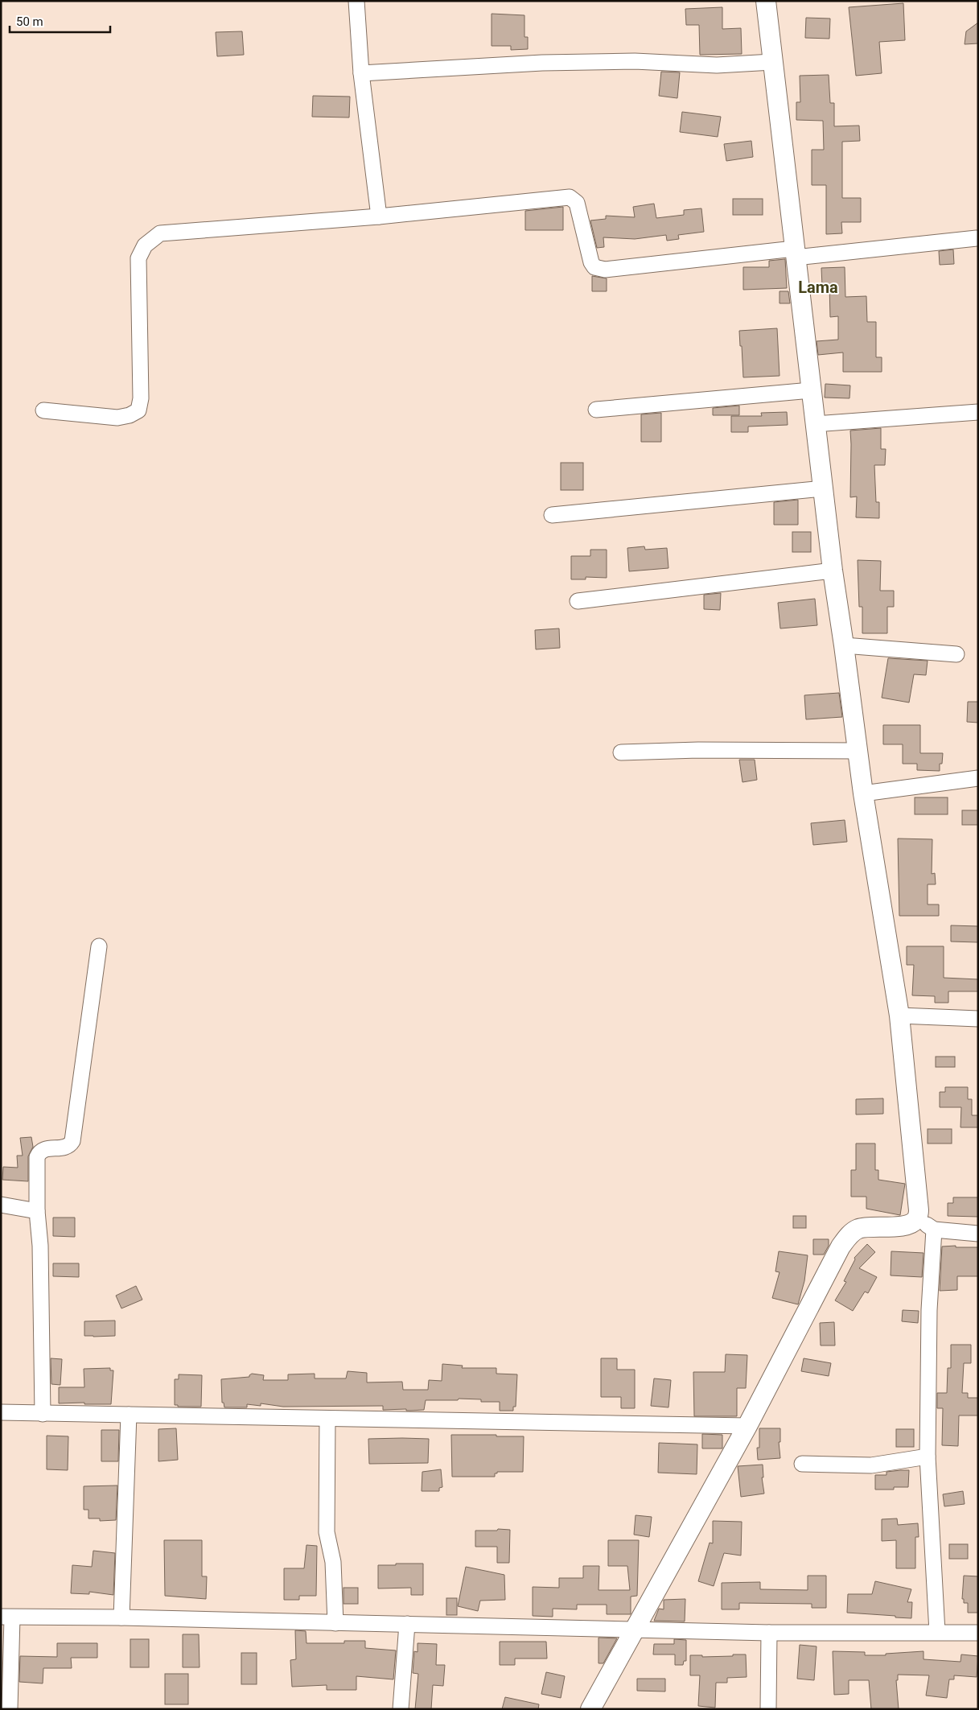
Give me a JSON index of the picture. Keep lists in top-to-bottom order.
{
  "districts": ["Lama"],
  "scale_bar": "50 m"
}
